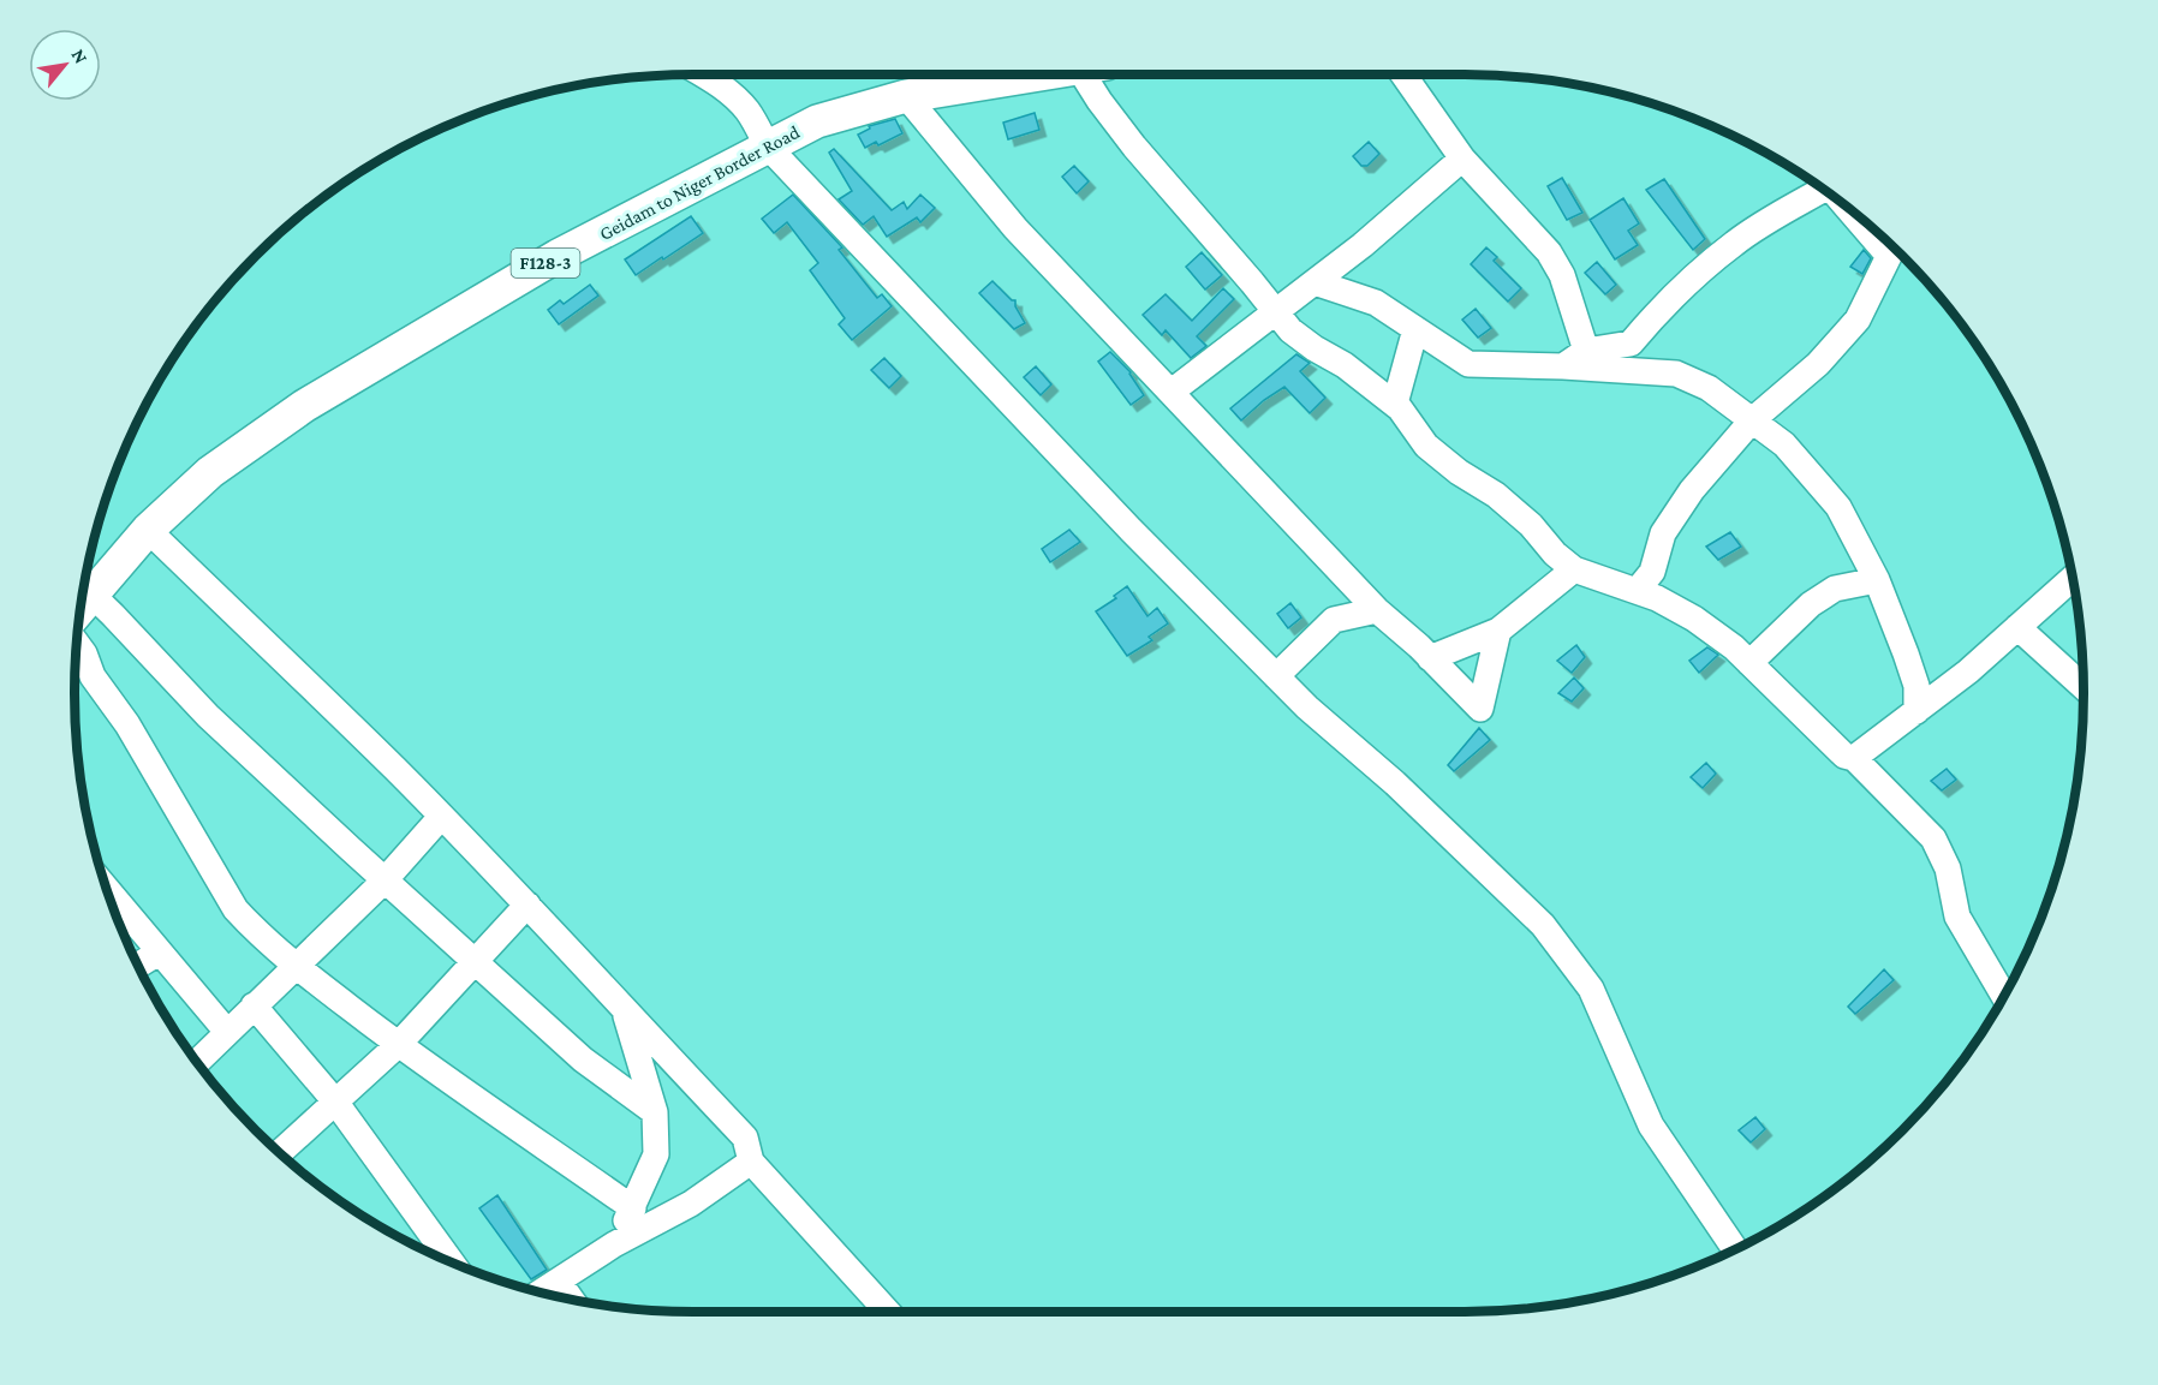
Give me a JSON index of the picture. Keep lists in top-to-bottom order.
{
  "streets": {
    "main road": ["Geidam to Niger Border Road", "F128-3"]
  },
  "north": "top right"
}
